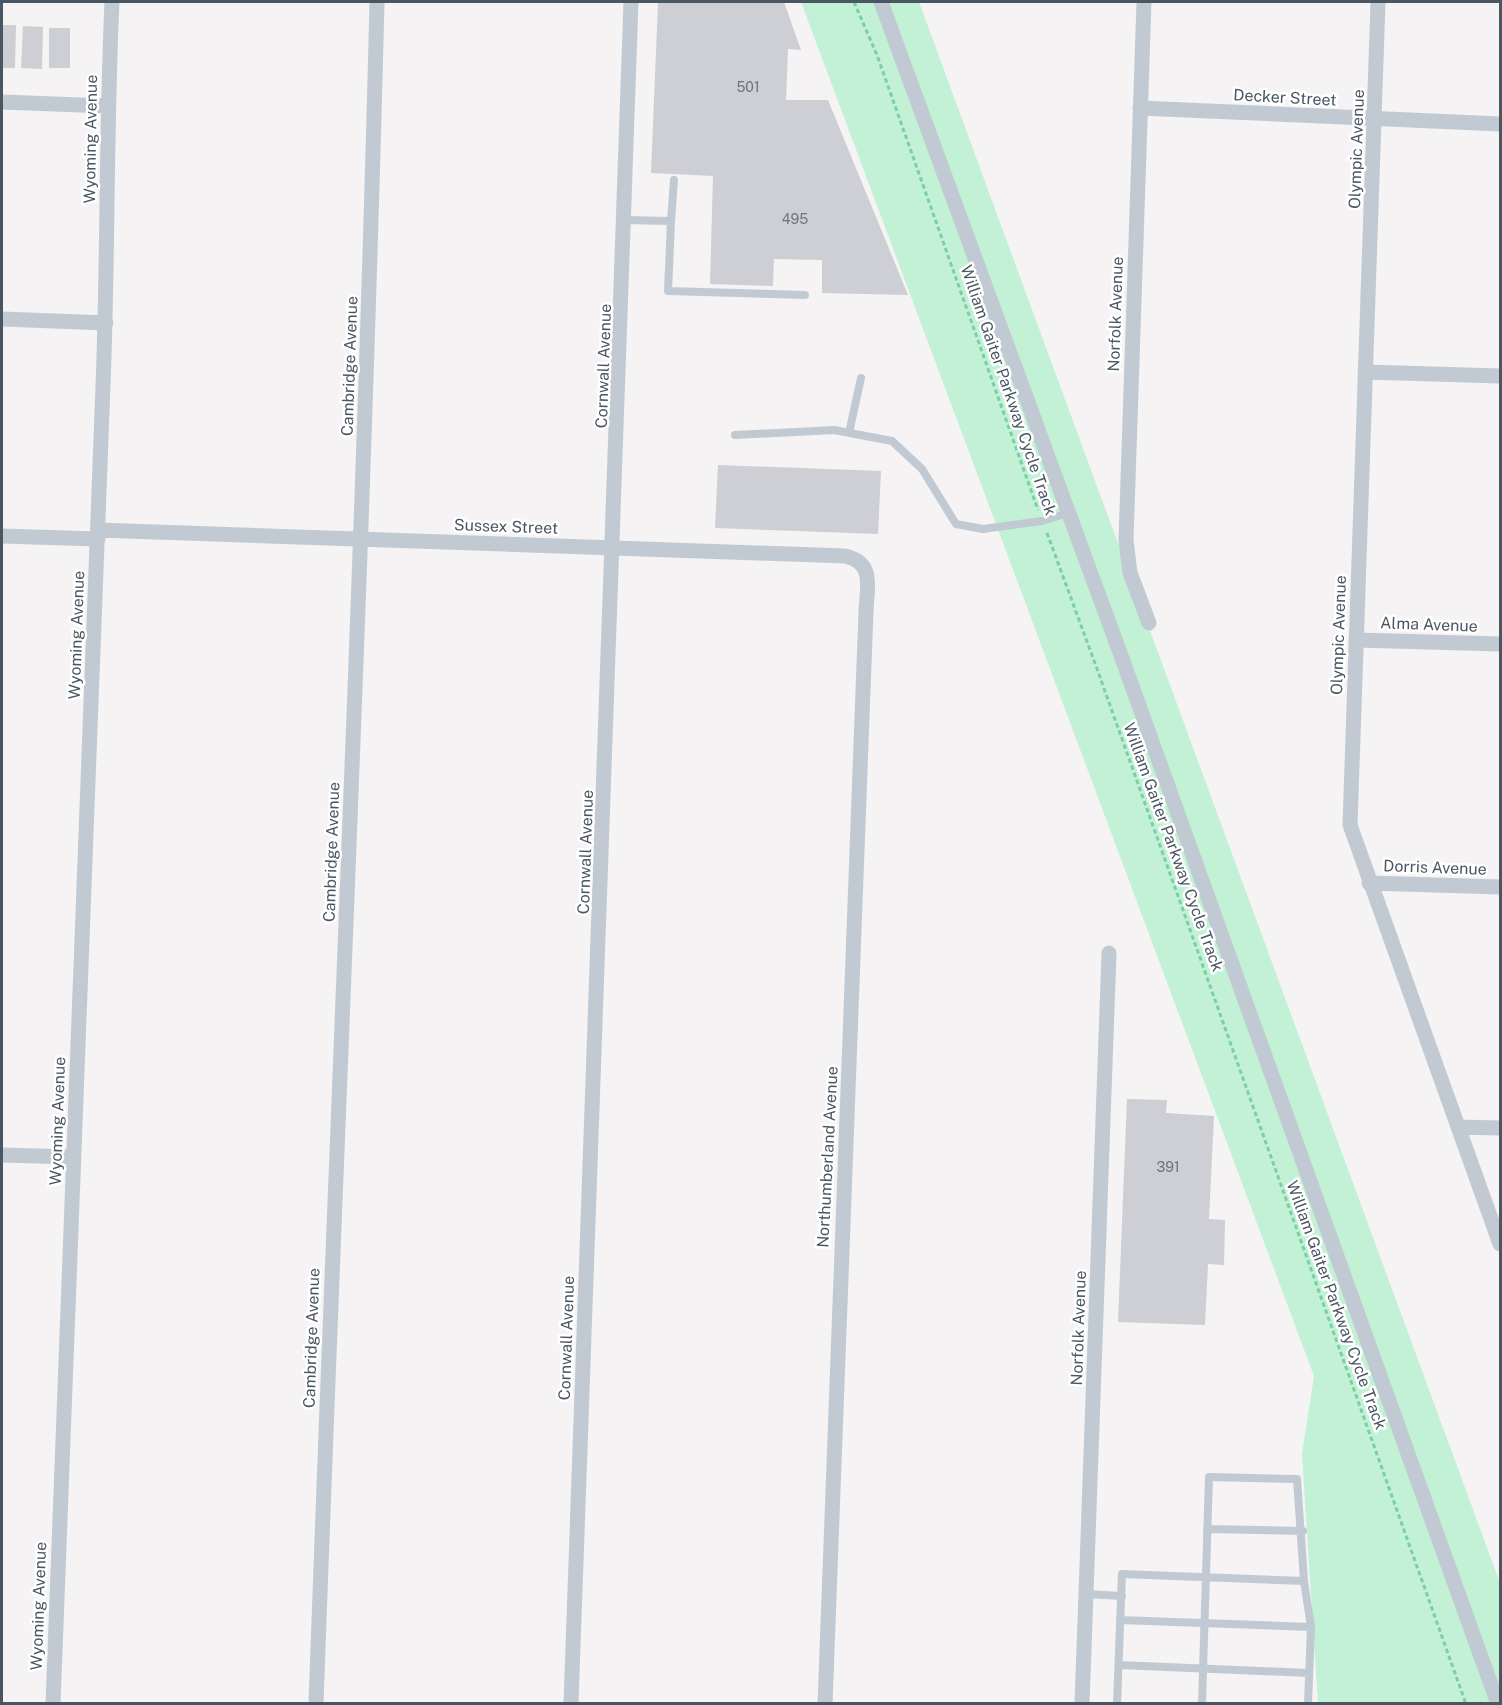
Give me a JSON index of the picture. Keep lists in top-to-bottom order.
{
  "streets": {
    "street": [
      "Decker Street",
      "Wyoming Avenue",
      "Olympic Avenue",
      "Norfolk Avenue",
      "Cambridge Avenue",
      "Cornwall Avenue",
      "Sussex Street",
      "Alma Avenue",
      "Dorris Avenue",
      "Northumberland Avenue"
    ],
    "path": ["William Gaiter Parkway Cycle Track"]
  },
  "crossings": [
    ["Decker Street", "Olympic Avenue"],
    ["Decker Street", "Norfolk Avenue"],
    ["Wyoming Avenue", "Sussex Street"],
    ["Olympic Avenue", "Alma Avenue"],
    ["Olympic Avenue", "Dorris Avenue"],
    ["Cambridge Avenue", "Sussex Street"],
    ["Cornwall Avenue", "Sussex Street"],
    ["Sussex Street", "Northumberland Avenue"]
  ],
  "house_numbers": ["501", "495", "391"]
}
